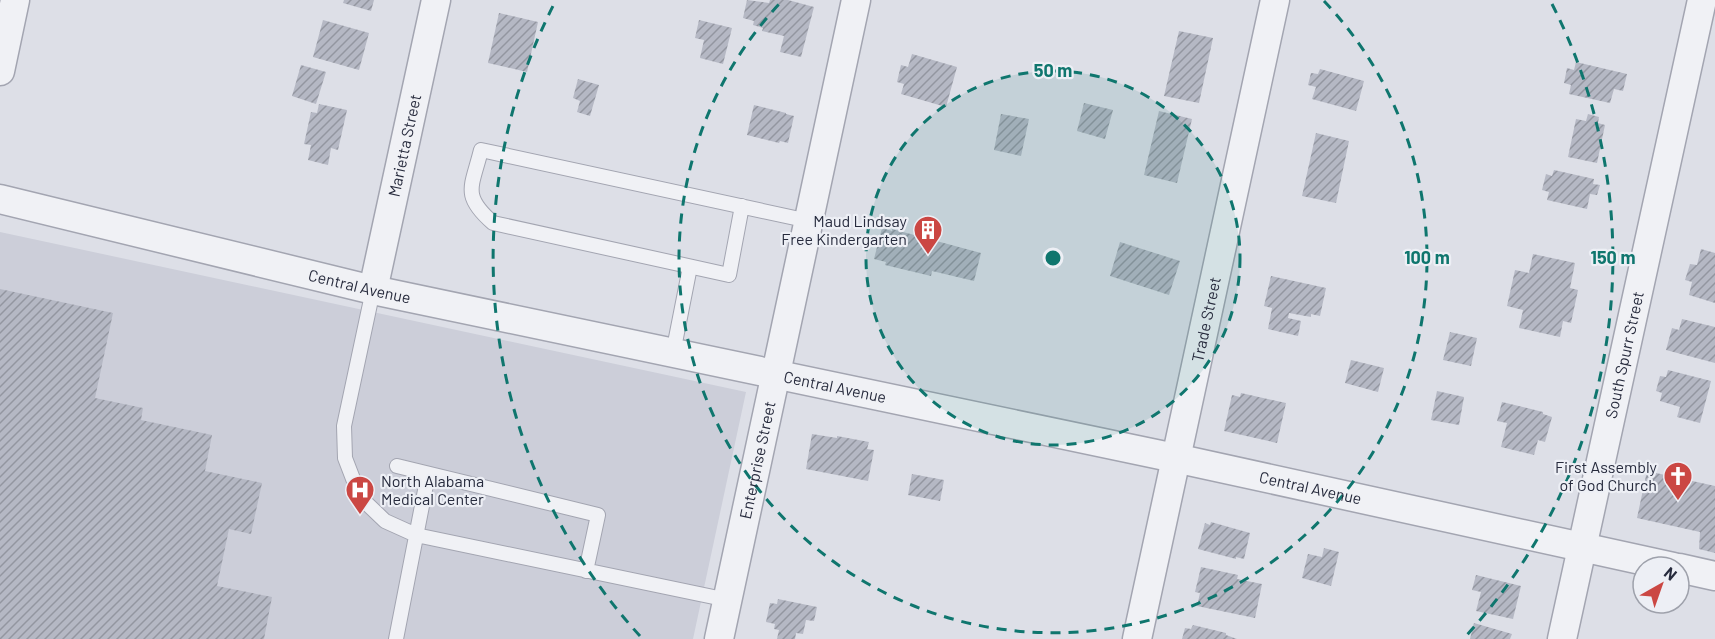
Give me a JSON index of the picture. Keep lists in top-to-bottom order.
{
  "streets": {
    "street": [
      "Marietta Street",
      "Central Avenue",
      "Trade Street",
      "South Spurr Street",
      "Enterprise Street"
    ]
  },
  "crossings": [
    ["Marietta Street", "Central Avenue"],
    ["Central Avenue", "Trade Street"],
    ["Central Avenue", "South Spurr Street"],
    ["Central Avenue", "Enterprise Street"]
  ],
  "places": {
    "building": ["Maud Lindsay Free Kindergarten"],
    "church": ["First Assembly of God Church"],
    "hospital": ["North Alabama Medical Center"]
  },
  "north": "top right",
  "rings": ["50 m", "100 m", "150 m"]
}
